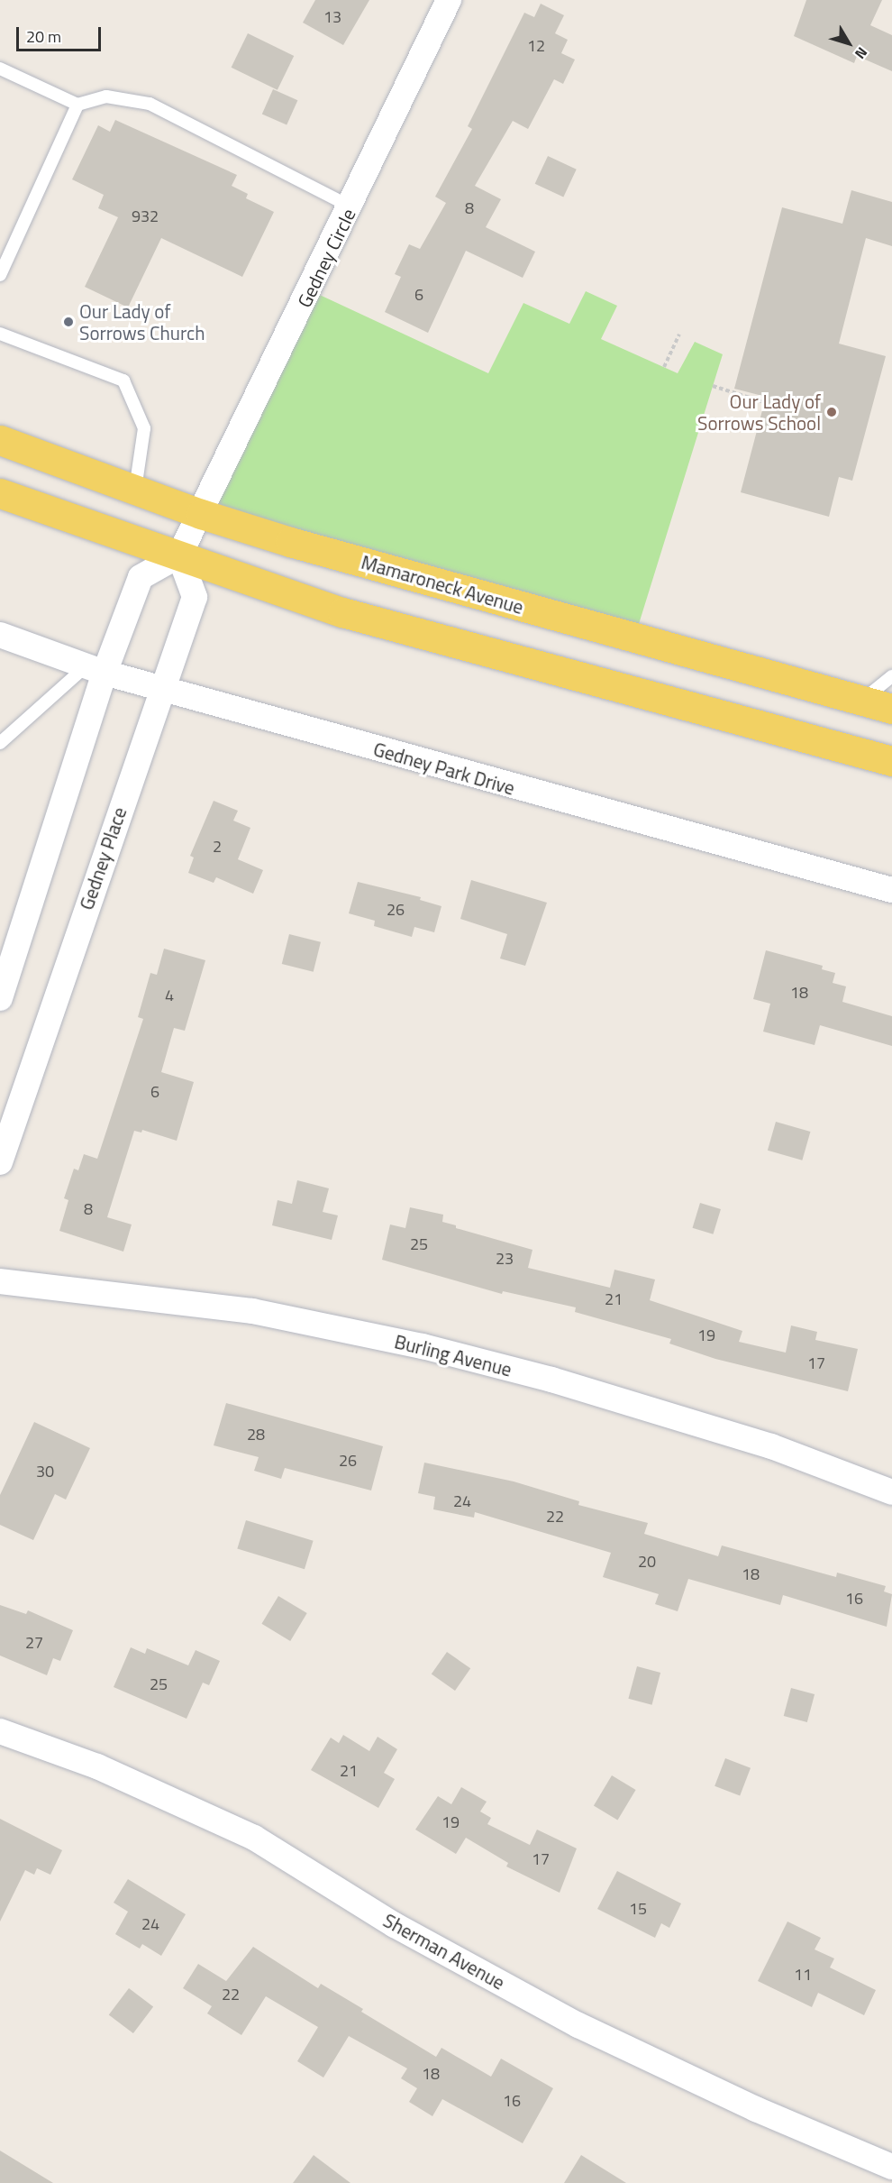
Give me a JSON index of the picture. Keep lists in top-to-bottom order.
{
  "streets": {
    "main road": ["Mamaroneck Avenue"],
    "street": [
      "Gedney Circle",
      "Gedney Park Drive",
      "Gedney Place",
      "Burling Avenue",
      "Sherman Avenue"
    ]
  },
  "crossings": [
    ["Gedney Circle", "Mamaroneck Avenue"],
    ["Gedney Park Drive", "Gedney Place"]
  ],
  "places": ["Our Lady of Sorrows Church", "Our Lady of Sorrows School"],
  "house_numbers": [
    "13",
    "12",
    "8",
    "932",
    "6",
    "2",
    "26",
    "18",
    "4",
    "6",
    "8",
    "25",
    "23",
    "21",
    "19",
    "17",
    "28",
    "26",
    "30",
    "24",
    "22",
    "20",
    "18",
    "16",
    "27",
    "25",
    "21",
    "19",
    "17",
    "15",
    "24",
    "11",
    "22",
    "18",
    "16"
  ],
  "scale_bar": "20 m",
  "north": "bottom right"
}
